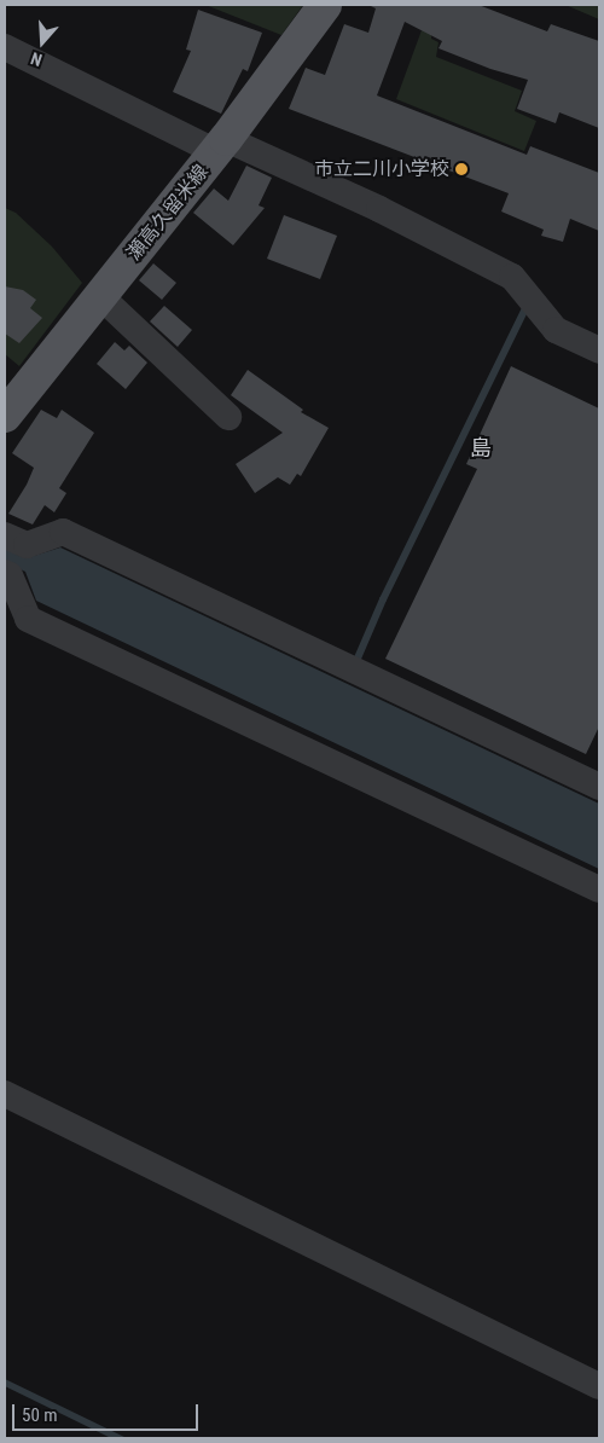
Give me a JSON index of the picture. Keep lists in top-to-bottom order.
{
  "streets": {
    "main road": ["瀬高久留米線"]
  },
  "districts": ["島"],
  "places": ["市立二川小学校"],
  "scale_bar": "50 m",
  "north": "bottom"
}
